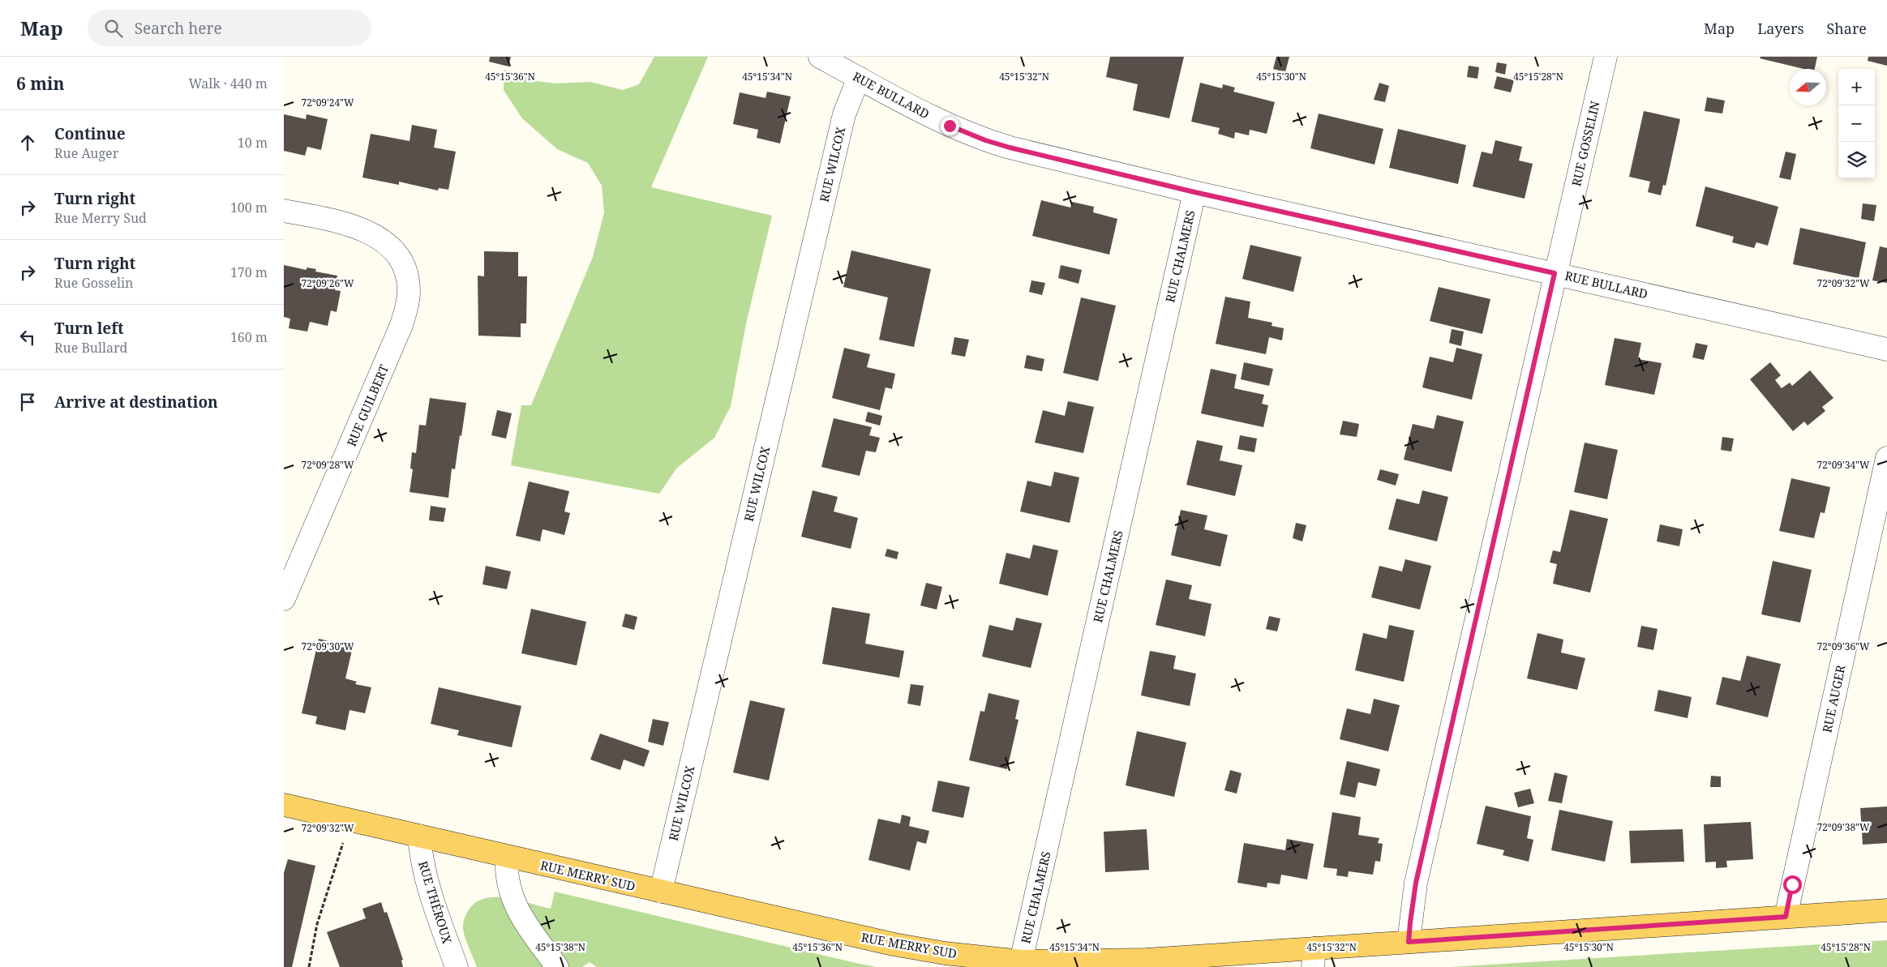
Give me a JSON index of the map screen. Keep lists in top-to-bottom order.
{
  "streets": {
    "main road": ["RUE MERRY SUD"],
    "street": [
      "RUE BULLARD",
      "RUE GOSSELIN",
      "RUE WILCOX",
      "RUE CHALMERS",
      "RUE GUILBERT",
      "RUE AUGER",
      "RUE THÉROUX"
    ]
  },
  "crossings": [
    ["RUE BULLARD", "RUE GOSSELIN"],
    ["RUE BULLARD", "RUE WILCOX"],
    ["RUE BULLARD", "RUE CHALMERS"],
    ["RUE GOSSELIN", "RUE MERRY SUD"],
    ["RUE WILCOX", "RUE MERRY SUD"],
    ["RUE CHALMERS", "RUE MERRY SUD"],
    ["RUE AUGER", "RUE MERRY SUD"],
    ["RUE MERRY SUD", "RUE THÉROUX"]
  ],
  "north": "left",
  "page": {
    "header": "Map",
    "search": "Search here",
    "nav": ["Map", "Layers", "Share"],
    "heading": ["6 min", "Walk · 440 m"],
    "map_buttons": ["+", "−"],
    "list": [
      ["Continue", "Rue Auger", "10 m"],
      ["Turn right", "Rue Merry Sud", "100 m"],
      ["Turn right", "Rue Gosselin", "170 m"],
      ["Turn left", "Rue Bullard", "160 m"],
      "Arrive at destination"
    ]
  },
  "coordinates": [
    "45°15'30\"N",
    "45°15'28\"N",
    "45°15'36\"N",
    "45°15'34\"N",
    "45°15'32\"N",
    "72°09'24\"W",
    "72°09'32\"W",
    "72°09'26\"W",
    "72°09'34\"W",
    "72°09'28\"W",
    "72°09'36\"W",
    "72°09'30\"W",
    "72°09'38\"W",
    "45°15'38\"N"
  ]
}
